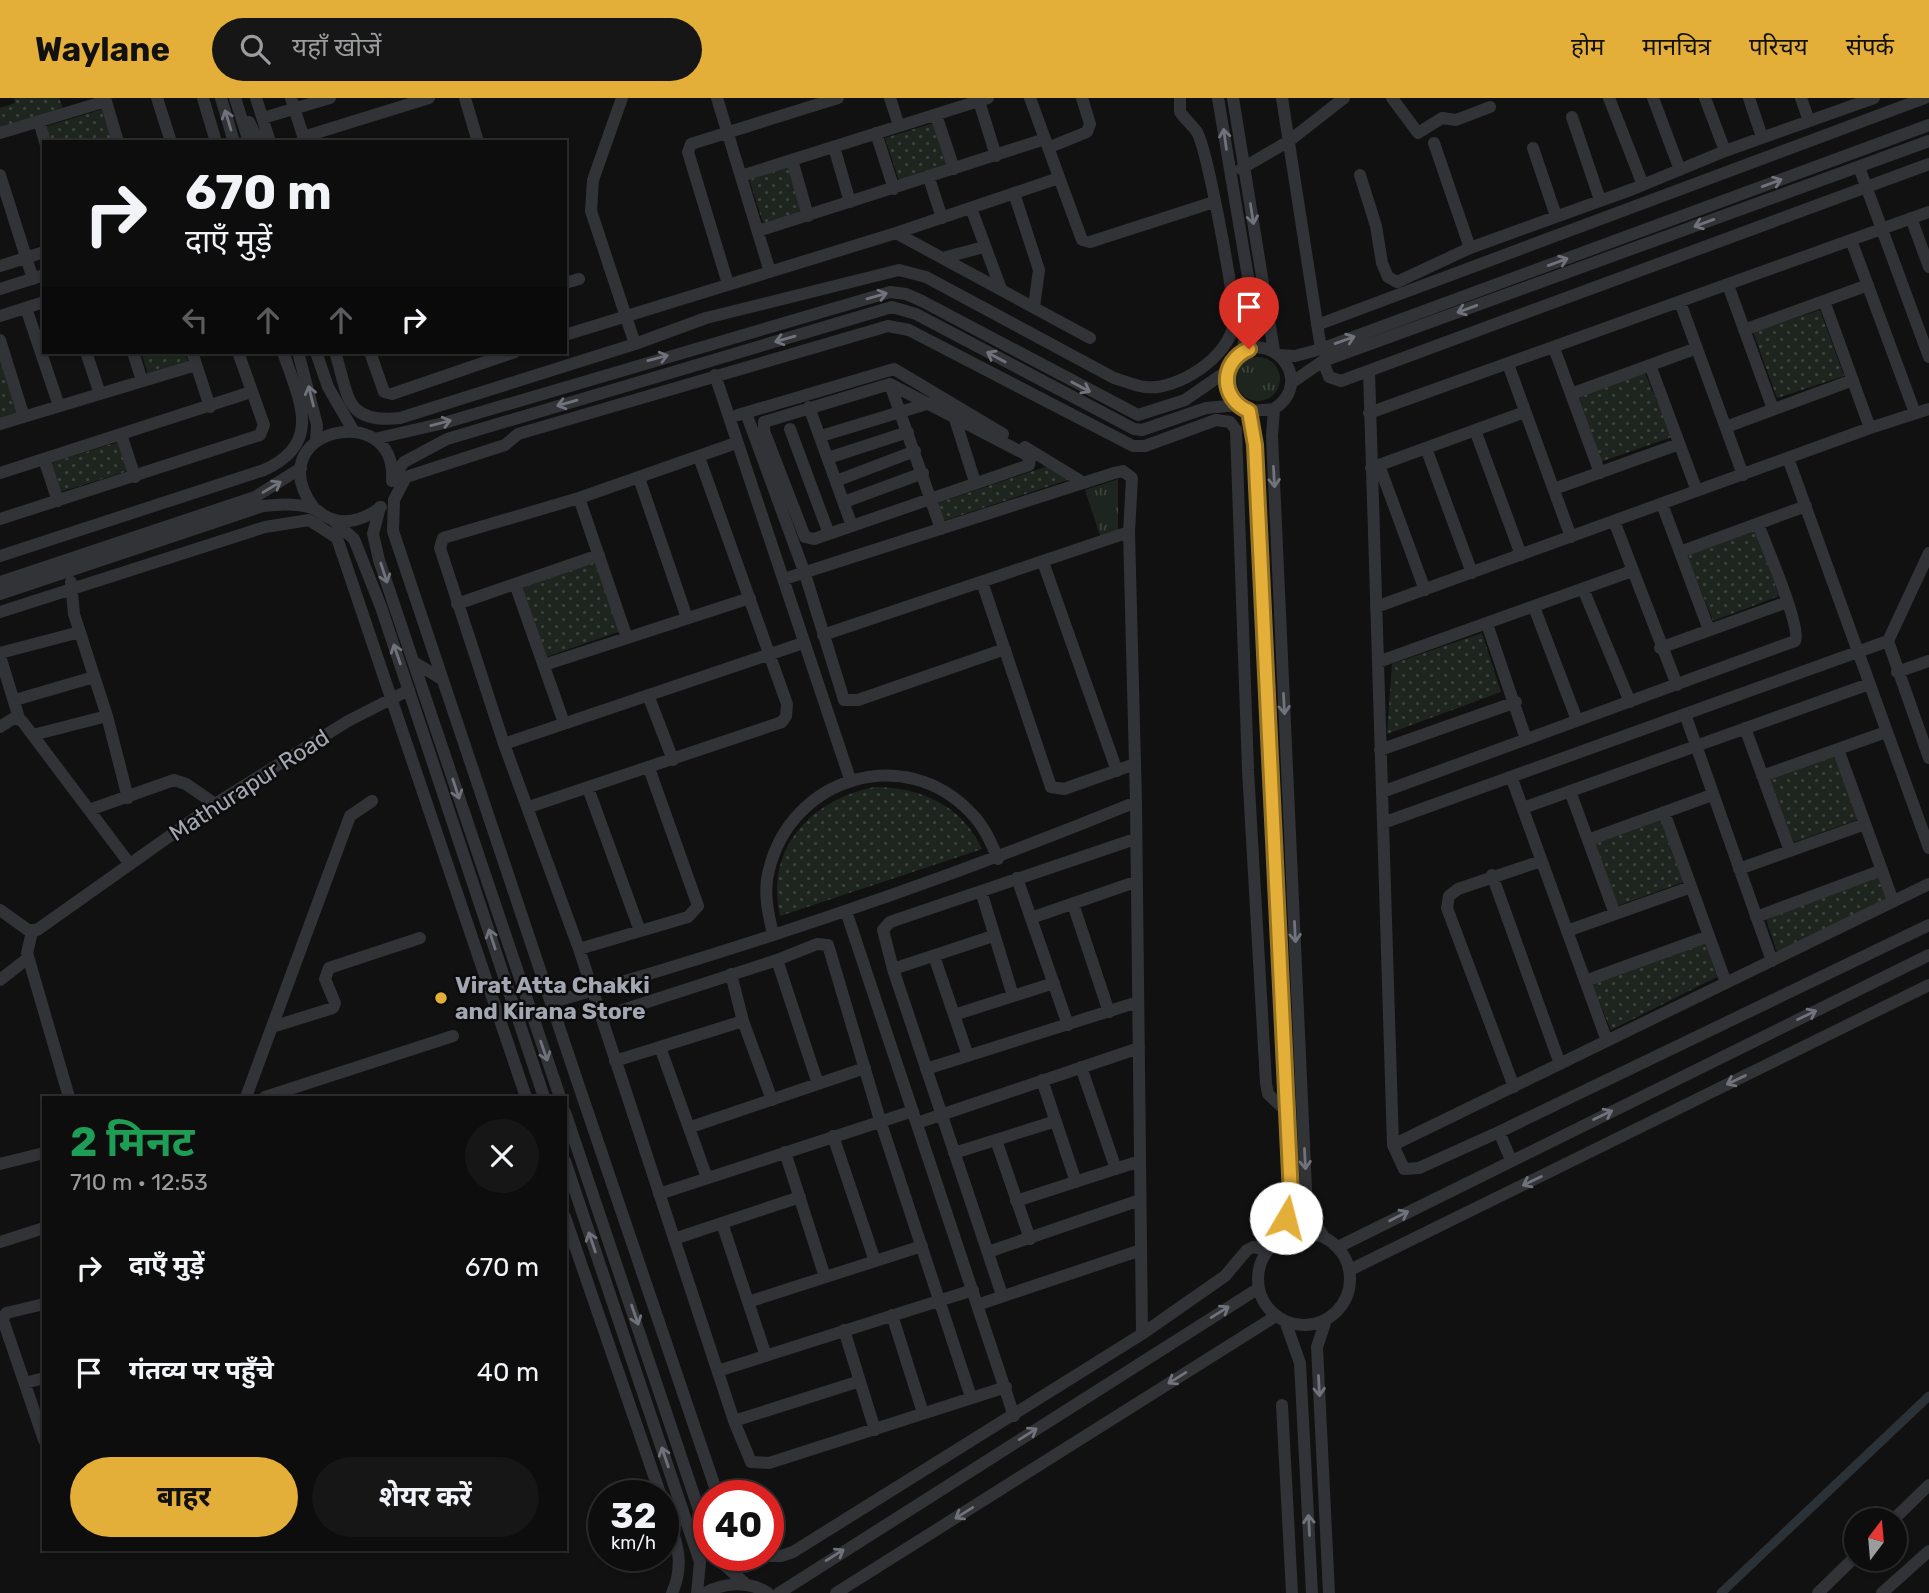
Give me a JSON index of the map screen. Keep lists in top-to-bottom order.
{
  "streets": {
    "street": ["Mathurapur Road"]
  },
  "places": ["Virat Atta Chakki and Kirana Store"],
  "north": "top",
  "page": {
    "header": "Waylane",
    "search": "यहाँ खोजें",
    "nav": [
      "होम",
      "मानचित्र",
      "परिचय",
      "संपर्क"
    ],
    "turn": ["670 m", "दाएँ मुड़ें"],
    "heading": ["2 मिनट", "710 m · 12:53"],
    "list": [
      {
        "name": "दाएँ मुड़ें",
        "value": "670 m"
      },
      {
        "name": "गंतव्य पर पहुँचे",
        "value": "40 m"
      }
    ],
    "buttons": ["बाहर", "शेयर करें"],
    "speed": "32 km/h",
    "limit": "40"
  }
}
